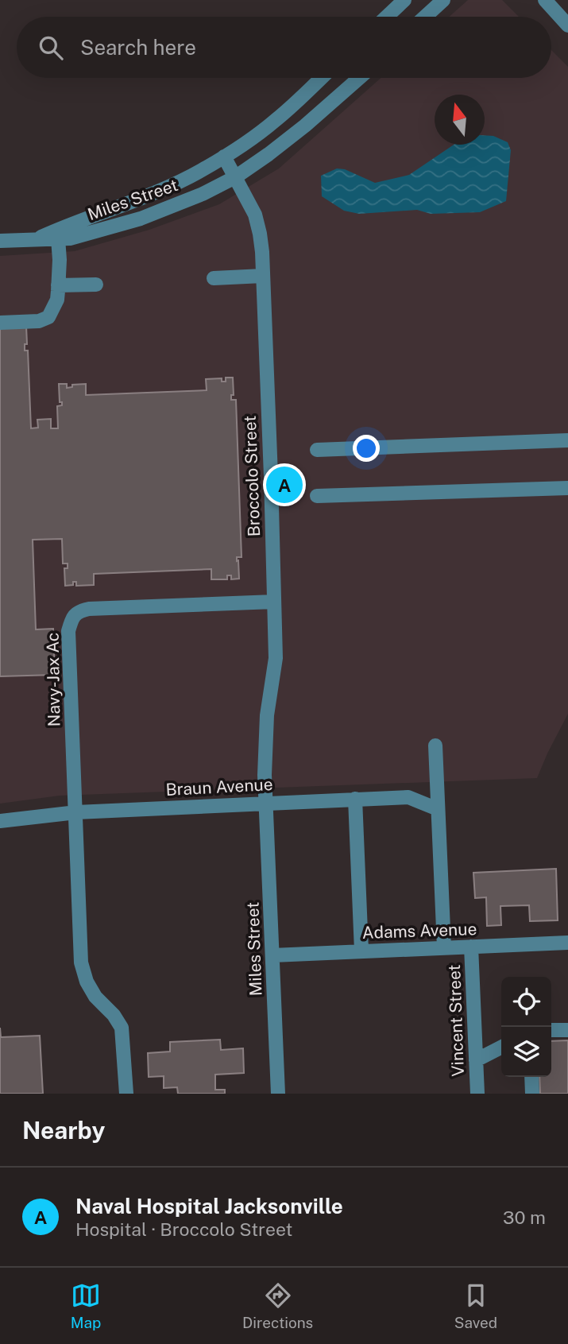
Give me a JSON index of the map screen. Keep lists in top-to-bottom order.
{
  "streets": {
    "street": [
      "Miles Street",
      "Broccolo Street",
      "Navy-Jax Ac",
      "Braun Avenue",
      "Adams Avenue",
      "Vincent Street"
    ]
  },
  "crossings": [
    ["Miles Street", "Broccolo Street"],
    ["Miles Street", "Braun Avenue"],
    ["Miles Street", "Adams Avenue"],
    ["Broccolo Street", "Navy-Jax Ac"],
    ["Broccolo Street", "Braun Avenue"],
    ["Navy-Jax Ac", "Braun Avenue"],
    ["Adams Avenue", "Vincent Street"]
  ],
  "north": "top",
  "page": {
    "search": "Search here",
    "pins": "A",
    "heading": "Nearby",
    "list": [
      {
        "mark": "A",
        "name": "Naval Hospital Jacksonville",
        "note": "Hospital · Broccolo Street",
        "value": "30 m"
      }
    ],
    "nav": ["Map", "Directions", "Saved"]
  }
}
